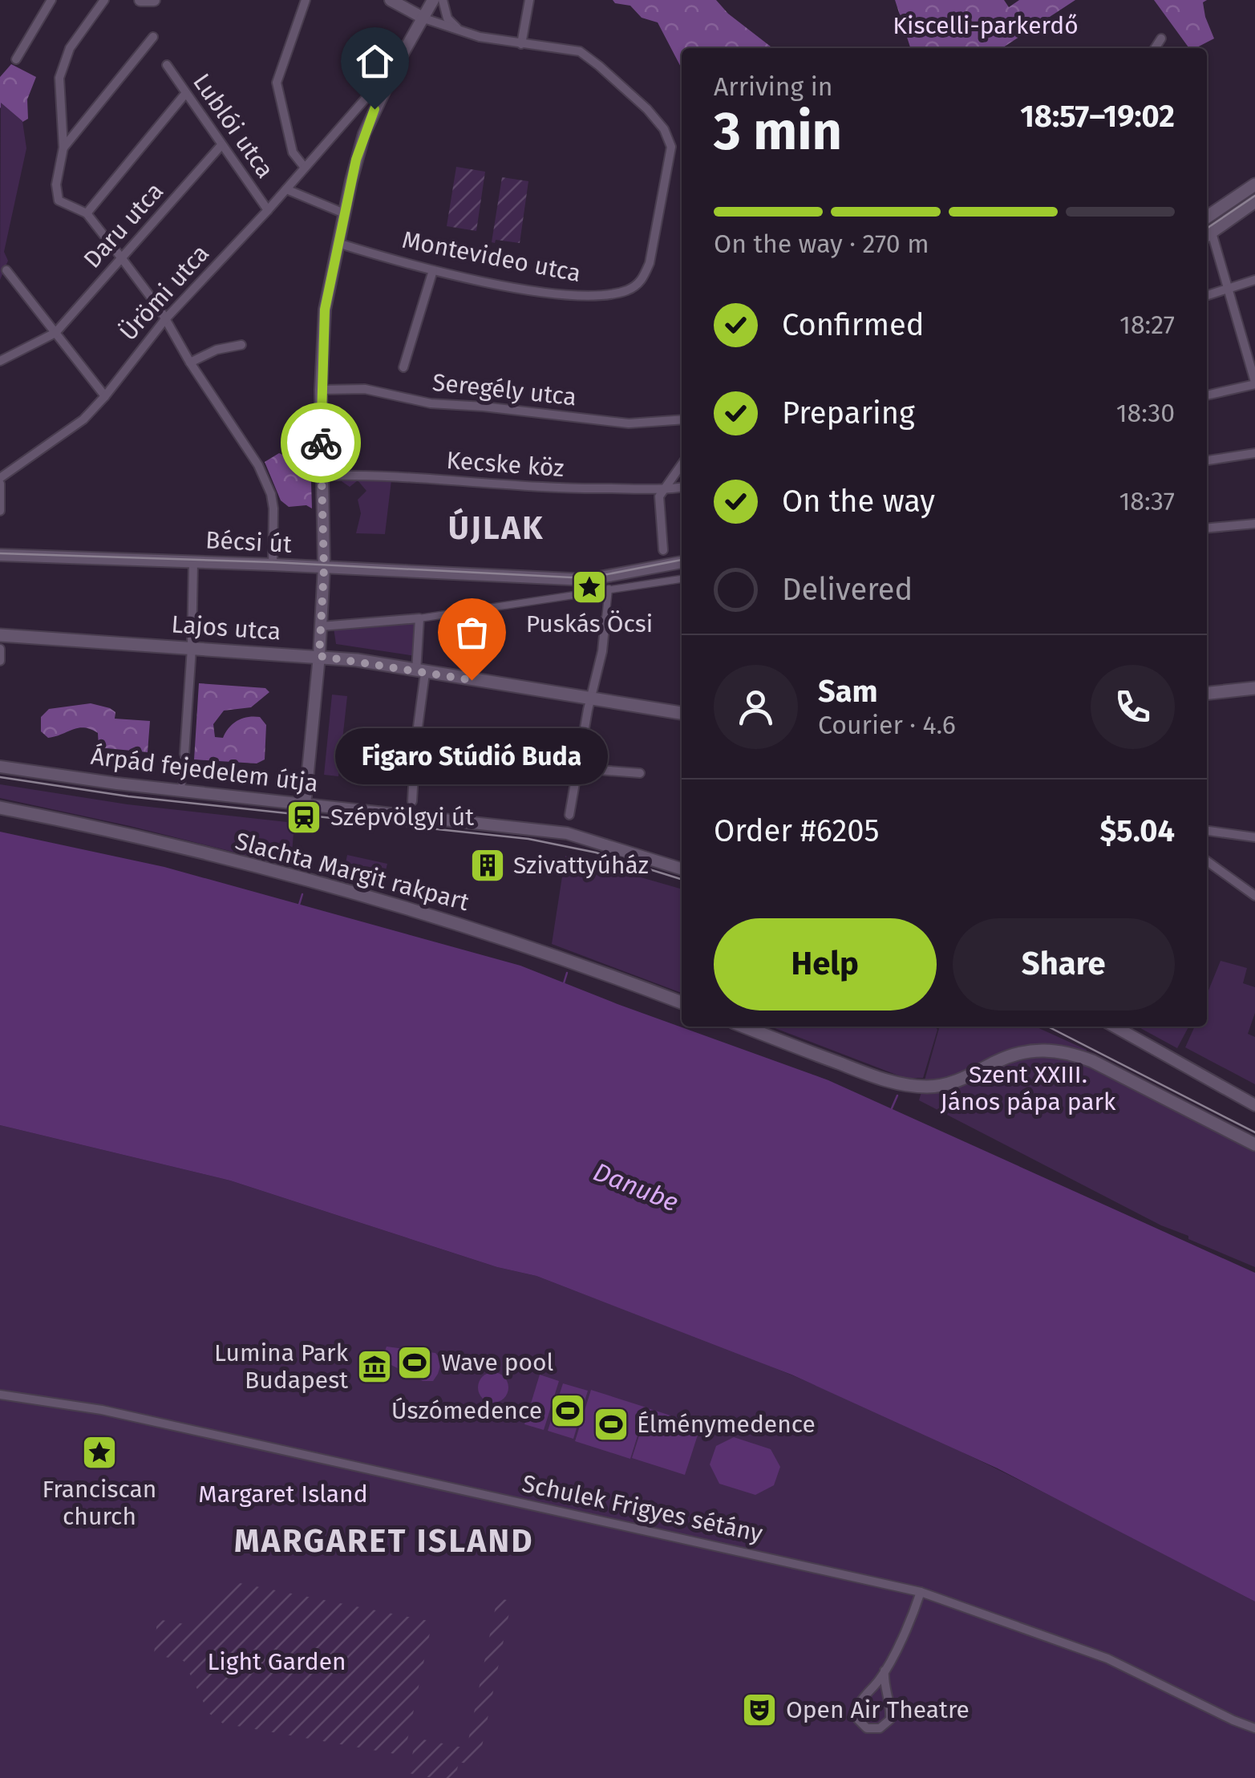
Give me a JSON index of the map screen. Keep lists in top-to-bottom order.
{
  "streets": {
    "main road": ["Lajos utca", "Slachta Margit rakpart"],
    "street": [
      "Lublói utca",
      "Daru utca",
      "Montevideo utca",
      "Ürömi utca",
      "Seregély utca",
      "Kecske köz",
      "Bécsi út",
      "Árpád fejedelem útja",
      "Schulek Frigyes sétány"
    ]
  },
  "crossings": [
    ["Lublói utca", "Daru utca"],
    ["Lublói utca", "Ürömi utca"]
  ],
  "districts": ["ÚJLAK", "MARGARET ISLAND"],
  "water": ["Danube"],
  "parks": [
    "Kiscelli-parkerdő",
    "Szent XXIII. János pápa park",
    "Margaret Island",
    "Light Garden"
  ],
  "places": {
    "place": ["Puskás Öcsi", "Franciscan church"],
    "other": ["Figaro Stúdió Buda"],
    "station": ["Szépvölgyi út"],
    "building": ["Szivattyúház"],
    "sports": ["Wave pool", "Úszómedence", "Élménymedence"],
    "museum": ["Lumina Park Budapest"],
    "theatre": ["Open Air Theatre"]
  },
  "page": {
    "heading": ["3 min", "Arriving in", "18:57–19:02"],
    "panel": [
      "Sam",
      "Courier · 4.6",
      "Order #6205",
      "$5.04"
    ],
    "bar": "On the way · 270 m",
    "list": [
      ["Confirmed", "18:27"],
      ["Preparing", "18:30"],
      ["On the way", "18:37"],
      "Delivered"
    ],
    "bubble": "Figaro Stúdió Buda",
    "buttons": ["Help", "Share"]
  }
}
